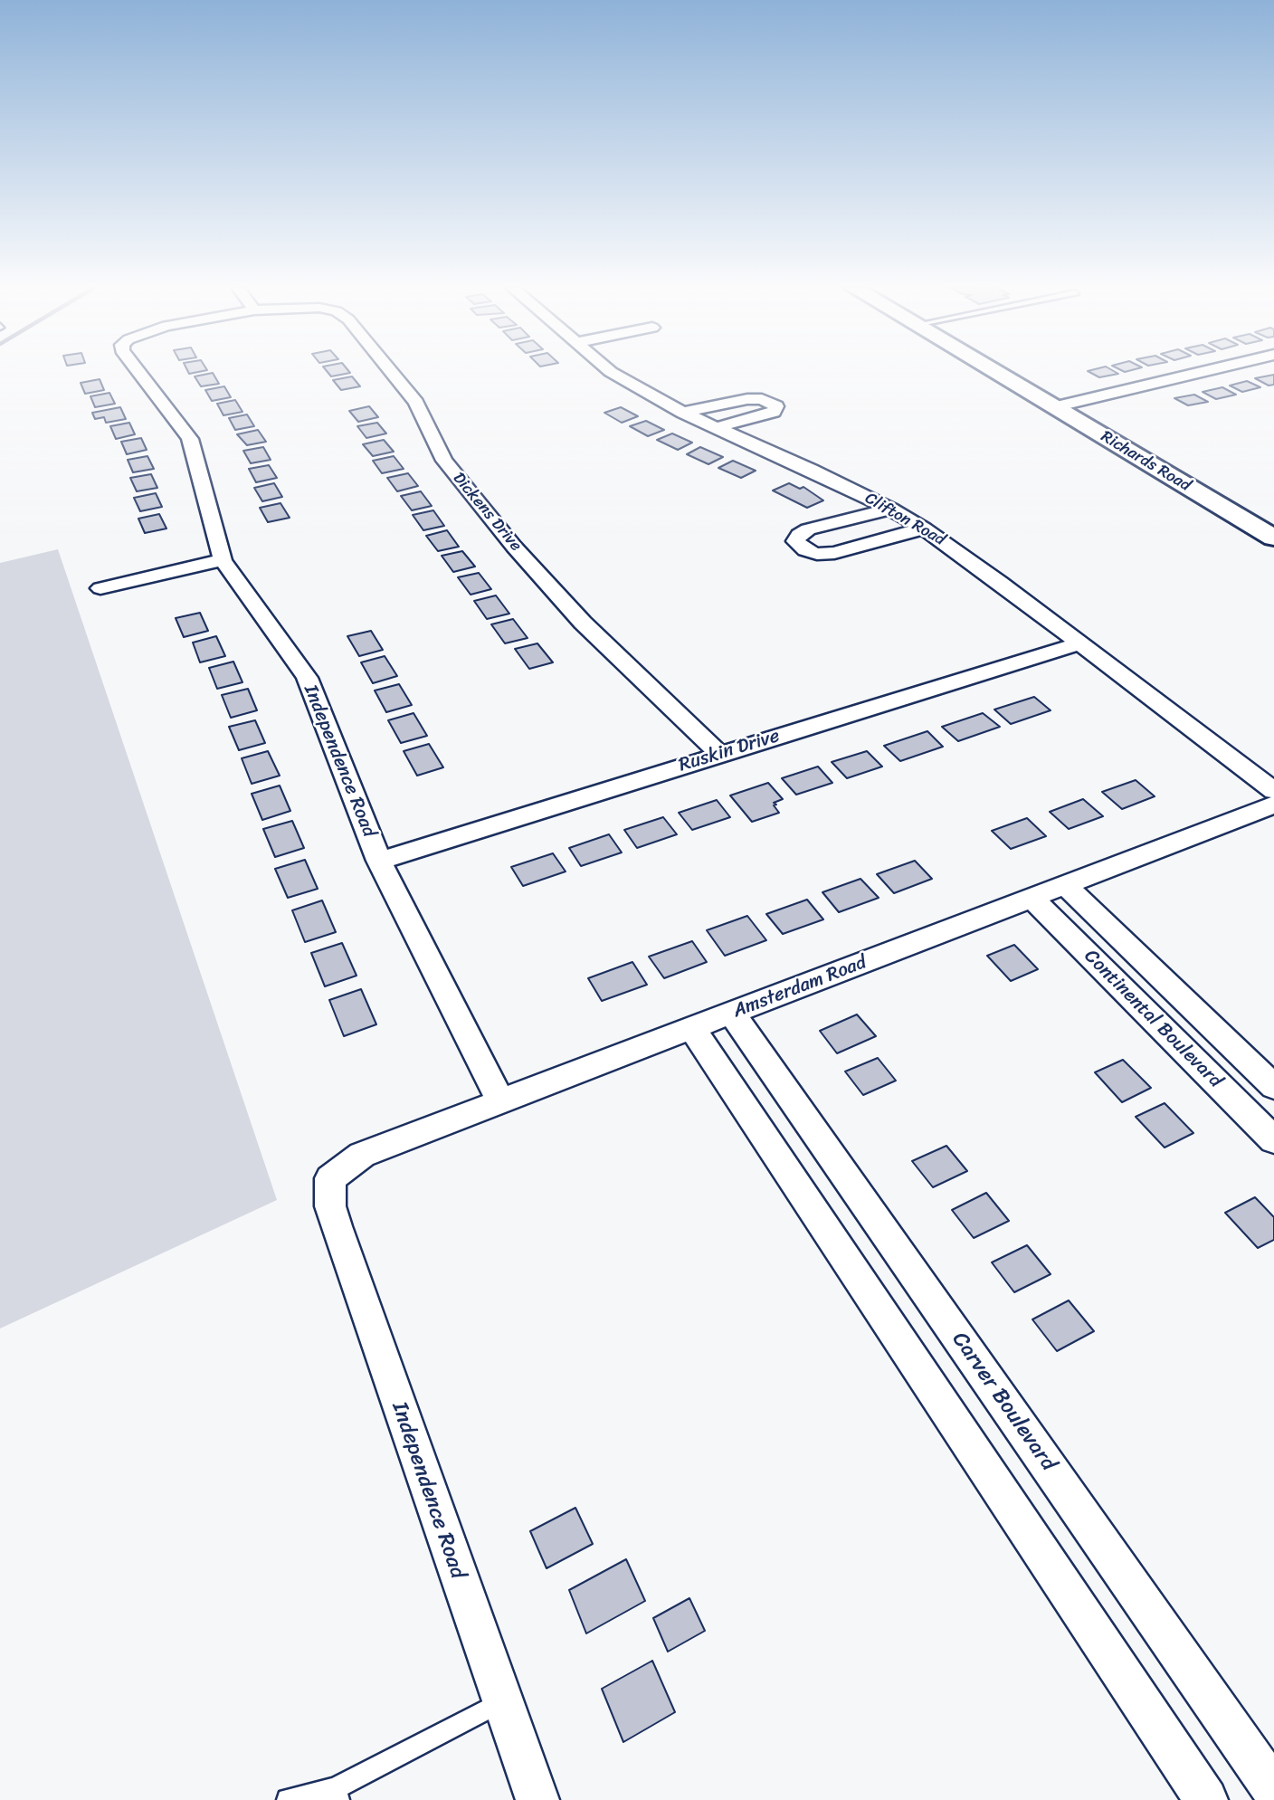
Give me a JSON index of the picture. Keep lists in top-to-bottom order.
{
  "streets": {
    "street": [
      "Richards Road",
      "Dickens Drive",
      "Clifton Road",
      "Ruskin Drive",
      "Independence Road",
      "Amsterdam Road",
      "Continental Boulevard",
      "Carver Boulevard"
    ]
  },
  "crossings": [
    ["Dickens Drive", "Ruskin Drive"],
    ["Clifton Road", "Ruskin Drive"],
    ["Ruskin Drive", "Independence Road"],
    ["Independence Road", "Amsterdam Road"],
    ["Amsterdam Road", "Continental Boulevard"],
    ["Amsterdam Road", "Carver Boulevard"]
  ]
}
